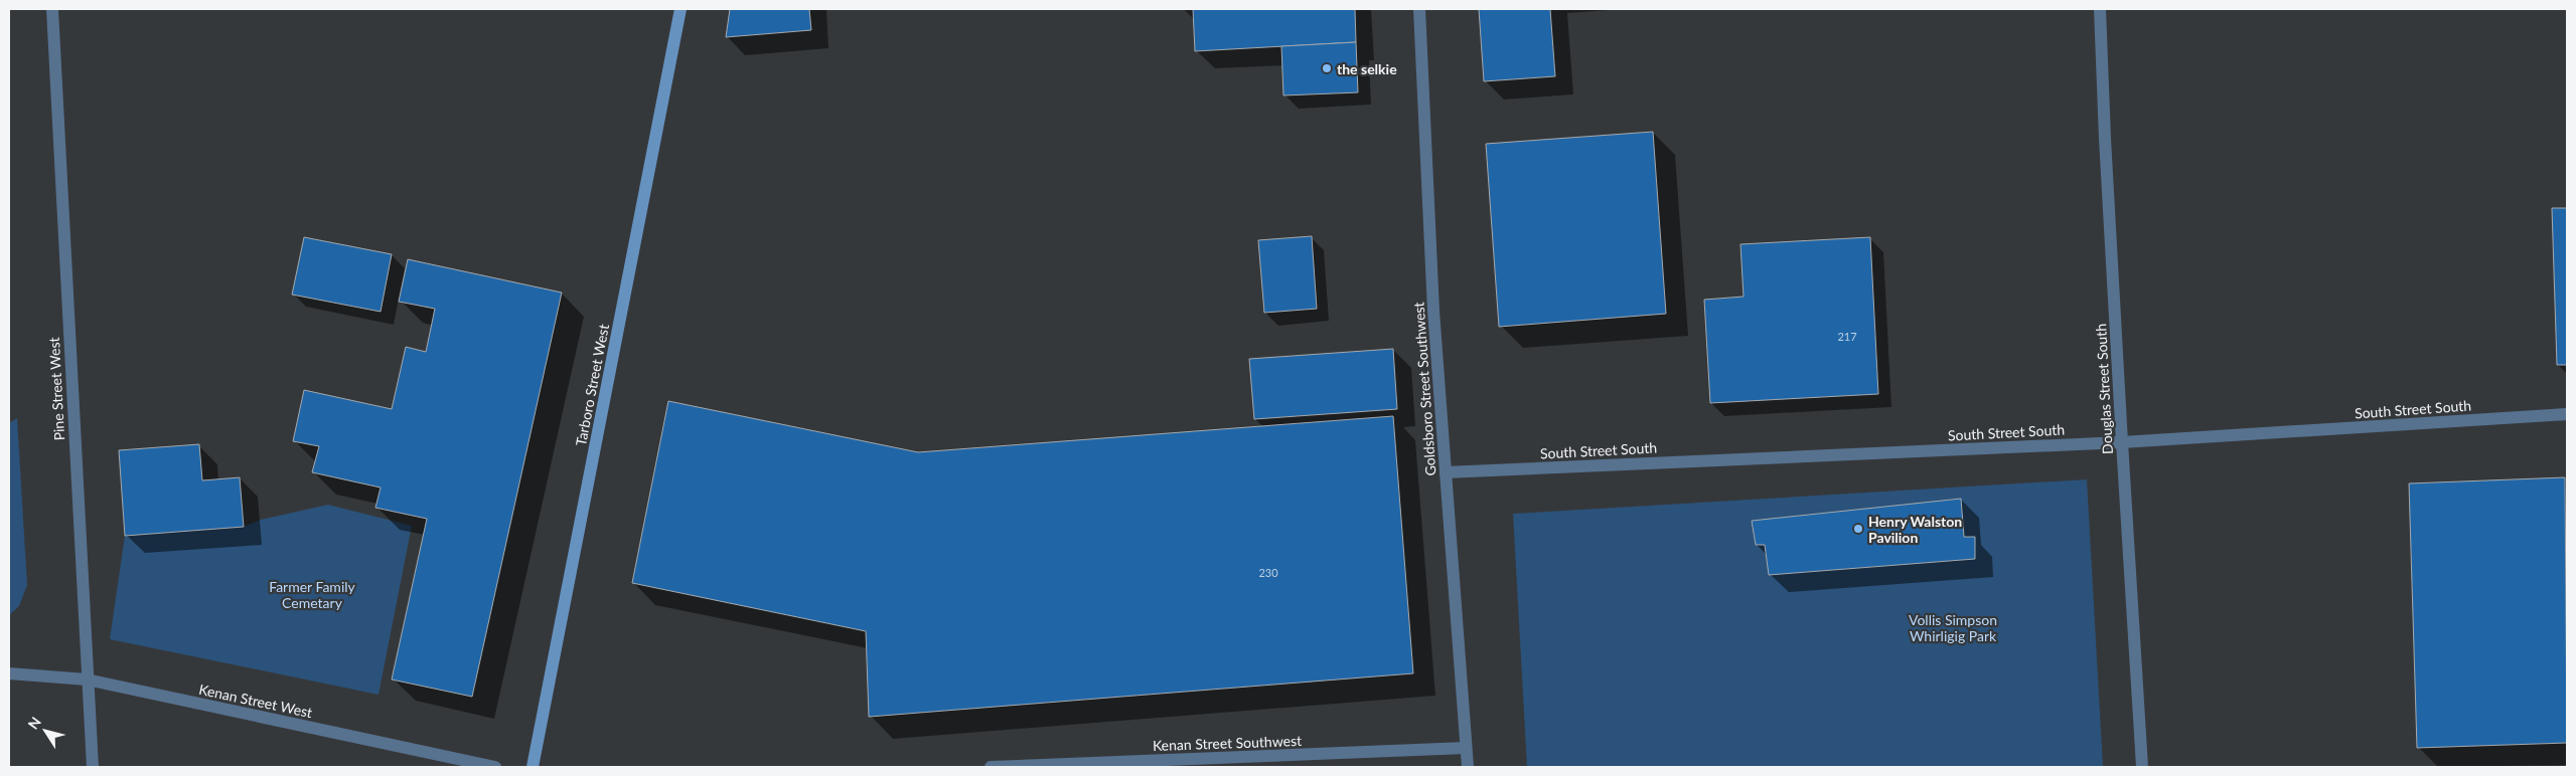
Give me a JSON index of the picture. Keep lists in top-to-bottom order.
{
  "streets": {
    "main road": ["Tarboro Street West"],
    "street": [
      "Pine Street West",
      "Goldsboro Street Southwest",
      "Douglas Street South",
      "South Street South",
      "Kenan Street West",
      "Kenan Street Southwest"
    ]
  },
  "crossings": [
    ["Pine Street West", "Kenan Street West"],
    ["Goldsboro Street Southwest", "South Street South"],
    ["Goldsboro Street Southwest", "Kenan Street Southwest"],
    ["Douglas Street South", "South Street South"]
  ],
  "parks": ["Farmer Family Cemetary", "Vollis Simpson Whirligig Park"],
  "places": ["the selkie", "Henry Walston Pavilion"],
  "house_numbers": ["217", "230"],
  "north": "top left"
}
